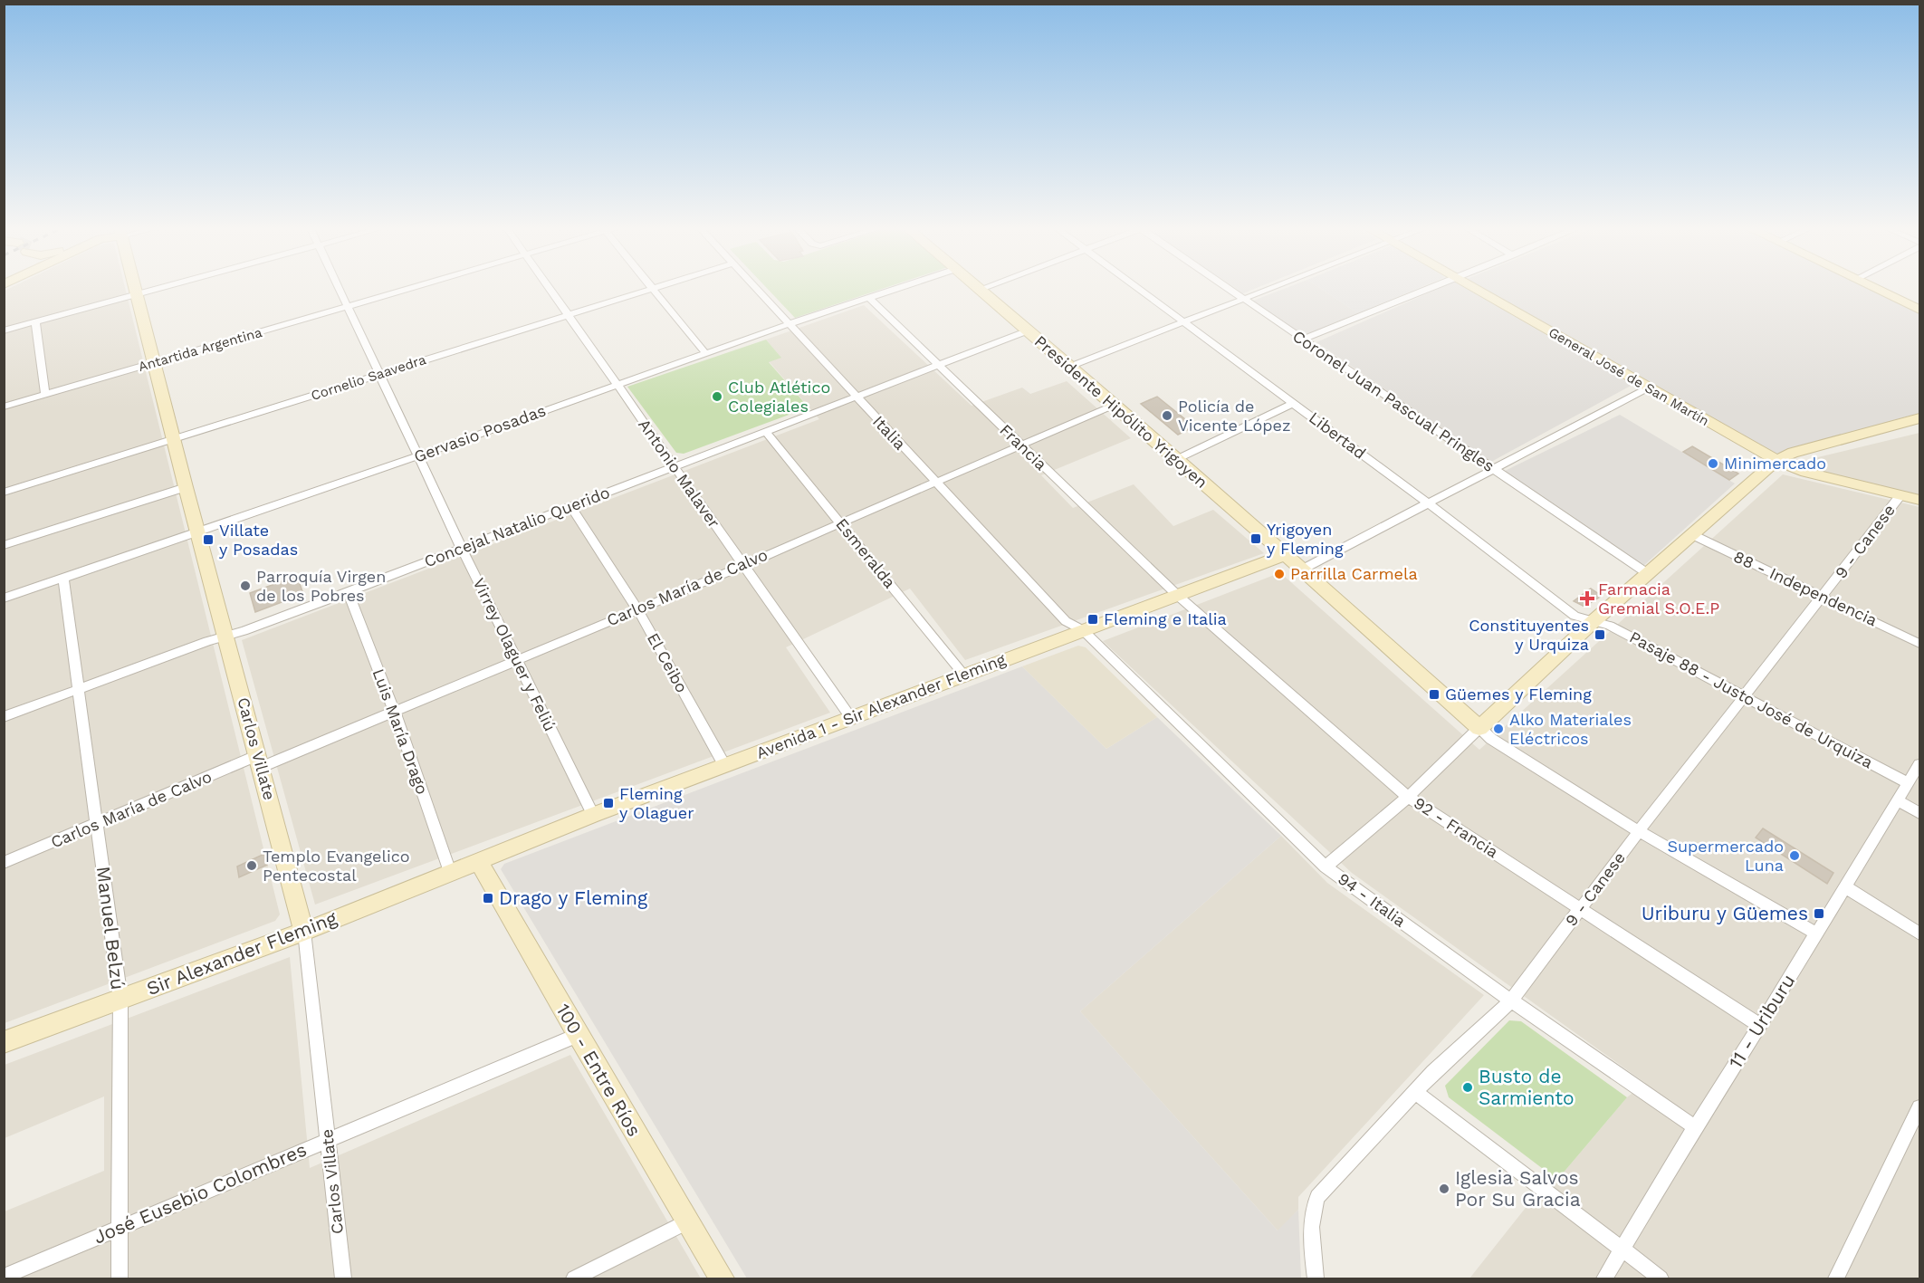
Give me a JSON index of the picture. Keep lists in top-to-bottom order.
{
  "streets": {
    "street": [
      "Antartida Argentina",
      "General José de San Martín",
      "Cornelio Saavedra",
      "Coronel Juan Pascual Pringles",
      "Presidente Hipólito Yrigoyen",
      "Italia",
      "Gervasio Posadas",
      "Libertad",
      "Francia",
      "Antonio Malaver",
      "Concejal Natalio Querido",
      "9 - Canese",
      "Esmeralda",
      "Carlos María de Calvo",
      "88 - Independencia",
      "Virrey Olaguer y Feliú",
      "El Ceibo",
      "Pasaje 88 - Justo José de Urquiza",
      "Avenida 1 - Sir Alexander Fleming",
      "Luis María Drago",
      "Carlos Villate",
      "92 - Francia",
      "94 - Italia",
      "Manuel Belzú",
      "Sir Alexander Fleming",
      "11 - Uriburu",
      "100 - Entre Ríos",
      "José Eusebio Colombres"
    ]
  },
  "crossings": [
    ["Antartida Argentina", "Virrey Olaguer y Feliú"],
    ["Antartida Argentina", "Carlos Villate"],
    ["General José de San Martín", "9 - Canese"],
    ["Cornelio Saavedra", "Antonio Malaver"],
    ["Cornelio Saavedra", "Virrey Olaguer y Feliú"],
    ["Cornelio Saavedra", "Carlos Villate"],
    ["Presidente Hipólito Yrigoyen", "Concejal Natalio Querido"],
    ["Presidente Hipólito Yrigoyen", "Carlos María de Calvo"],
    ["Presidente Hipólito Yrigoyen", "Avenida 1 - Sir Alexander Fleming"],
    ["Italia", "Gervasio Posadas"],
    ["Italia", "Concejal Natalio Querido"],
    ["Italia", "Carlos María de Calvo"],
    ["Italia", "Avenida 1 - Sir Alexander Fleming"],
    ["Italia", "94 - Italia"],
    ["Gervasio Posadas", "Francia"],
    ["Gervasio Posadas", "Antonio Malaver"],
    ["Gervasio Posadas", "Virrey Olaguer y Feliú"],
    ["Gervasio Posadas", "Carlos Villate"],
    ["Gervasio Posadas", "Manuel Belzú"],
    ["Libertad", "Pasaje 88 - Justo José de Urquiza"],
    ["Francia", "Concejal Natalio Querido"],
    ["Francia", "Carlos María de Calvo"],
    ["Francia", "Avenida 1 - Sir Alexander Fleming"],
    ["Francia", "92 - Francia"],
    ["Antonio Malaver", "Concejal Natalio Querido"],
    ["Antonio Malaver", "Carlos María de Calvo"],
    ["Antonio Malaver", "Avenida 1 - Sir Alexander Fleming"],
    ["Concejal Natalio Querido", "Esmeralda"],
    ["Concejal Natalio Querido", "Virrey Olaguer y Feliú"],
    ["Concejal Natalio Querido", "El Ceibo"],
    ["Concejal Natalio Querido", "Luis María Drago"],
    ["Concejal Natalio Querido", "Carlos Villate"],
    ["Concejal Natalio Querido", "Manuel Belzú"],
    ["9 - Canese", "88 - Independencia"],
    ["9 - Canese", "Pasaje 88 - Justo José de Urquiza"],
    ["9 - Canese", "92 - Francia"],
    ["9 - Canese", "94 - Italia"],
    ["Esmeralda", "Carlos María de Calvo"],
    ["Esmeralda", "Avenida 1 - Sir Alexander Fleming"],
    ["Carlos María de Calvo", "Virrey Olaguer y Feliú"],
    ["Carlos María de Calvo", "El Ceibo"],
    ["Carlos María de Calvo", "Luis María Drago"],
    ["Carlos María de Calvo", "Carlos Villate"],
    ["Carlos María de Calvo", "Manuel Belzú"],
    ["Virrey Olaguer y Feliú", "Avenida 1 - Sir Alexander Fleming"],
    ["El Ceibo", "Avenida 1 - Sir Alexander Fleming"],
    ["Pasaje 88 - Justo José de Urquiza", "11 - Uriburu"],
    ["Avenida 1 - Sir Alexander Fleming", "92 - Francia"],
    ["Avenida 1 - Sir Alexander Fleming", "94 - Italia"],
    ["Avenida 1 - Sir Alexander Fleming", "Sir Alexander Fleming"],
    ["Avenida 1 - Sir Alexander Fleming", "100 - Entre Ríos"],
    ["Luis María Drago", "Sir Alexander Fleming"],
    ["Carlos Villate", "Sir Alexander Fleming"],
    ["Carlos Villate", "José Eusebio Colombres"],
    ["92 - Francia", "11 - Uriburu"],
    ["94 - Italia", "11 - Uriburu"],
    ["Manuel Belzú", "Sir Alexander Fleming"],
    ["Manuel Belzú", "José Eusebio Colombres"],
    ["Sir Alexander Fleming", "100 - Entre Ríos"],
    ["100 - Entre Ríos", "José Eusebio Colombres"]
  ],
  "places": {
    "other": [
      "Club Atlético Colegiales",
      "Policía de Vicente López",
      "Minimercado",
      "Parrilla Carmela",
      "Parroquía Virgen de los Pobres",
      "Alko Materiales Eléctricos",
      "Supermercado Luna",
      "Templo Evangelico Pentecostal",
      "Busto de Sarmiento",
      "Iglesia Salvos Por Su Gracia"
    ],
    "transit": [
      "Yrigoyen y Fleming",
      "Villate y Posadas",
      "Fleming e Italia",
      "Constituyentes y Urquiza",
      "Güemes y Fleming",
      "Fleming y Olaguer",
      "Drago y Fleming",
      "Uriburu y Güemes"
    ],
    "health": ["Farmacia Gremial S.O.E.P"]
  }
}
